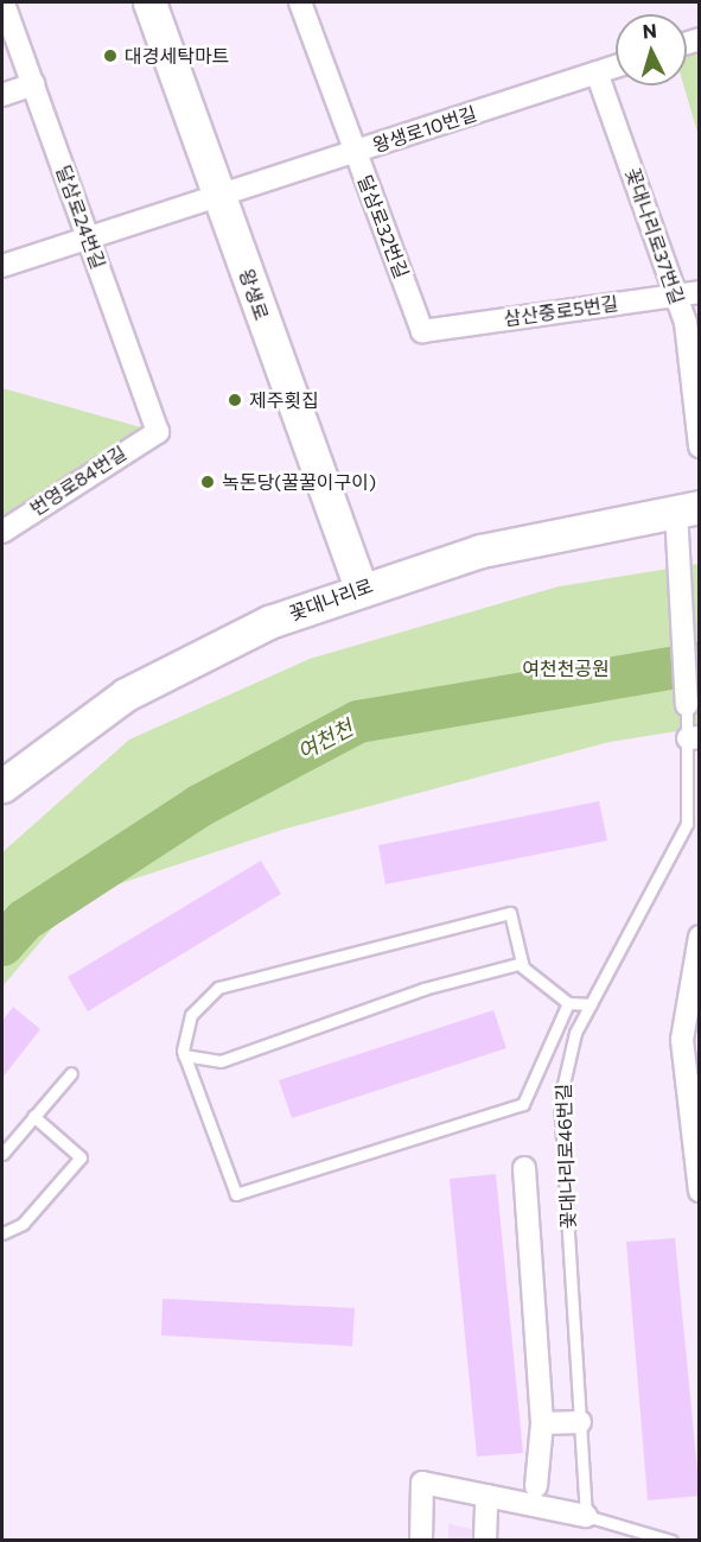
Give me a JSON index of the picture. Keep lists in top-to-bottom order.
{
  "streets": {
    "main road": ["왕생로", "꽃대나리로"],
    "street": [
      "왕생로10번길",
      "달삼로24번길",
      "달삼로32번길",
      "꽃대나리로37번길",
      "삼산중로5번길",
      "번영로84번길"
    ],
    "lane": ["꽃대나리로46번길"]
  },
  "crossings": [
    ["왕생로10번길", "달삼로24번길"],
    ["왕생로10번길", "달삼로32번길"],
    ["왕생로10번길", "꽃대나리로37번길"],
    ["왕생로10번길", "왕생로"],
    ["달삼로24번길", "번영로84번길"],
    ["달삼로32번길", "삼산중로5번길"],
    ["꽃대나리로37번길", "삼산중로5번길"],
    ["왕생로", "꽃대나리로"]
  ],
  "water": ["여천천"],
  "parks": ["여천천공원"],
  "places": ["대경세탁마트", "제주횟집", "녹돈당(꿀꿀이구이)"],
  "north": "top"
}
